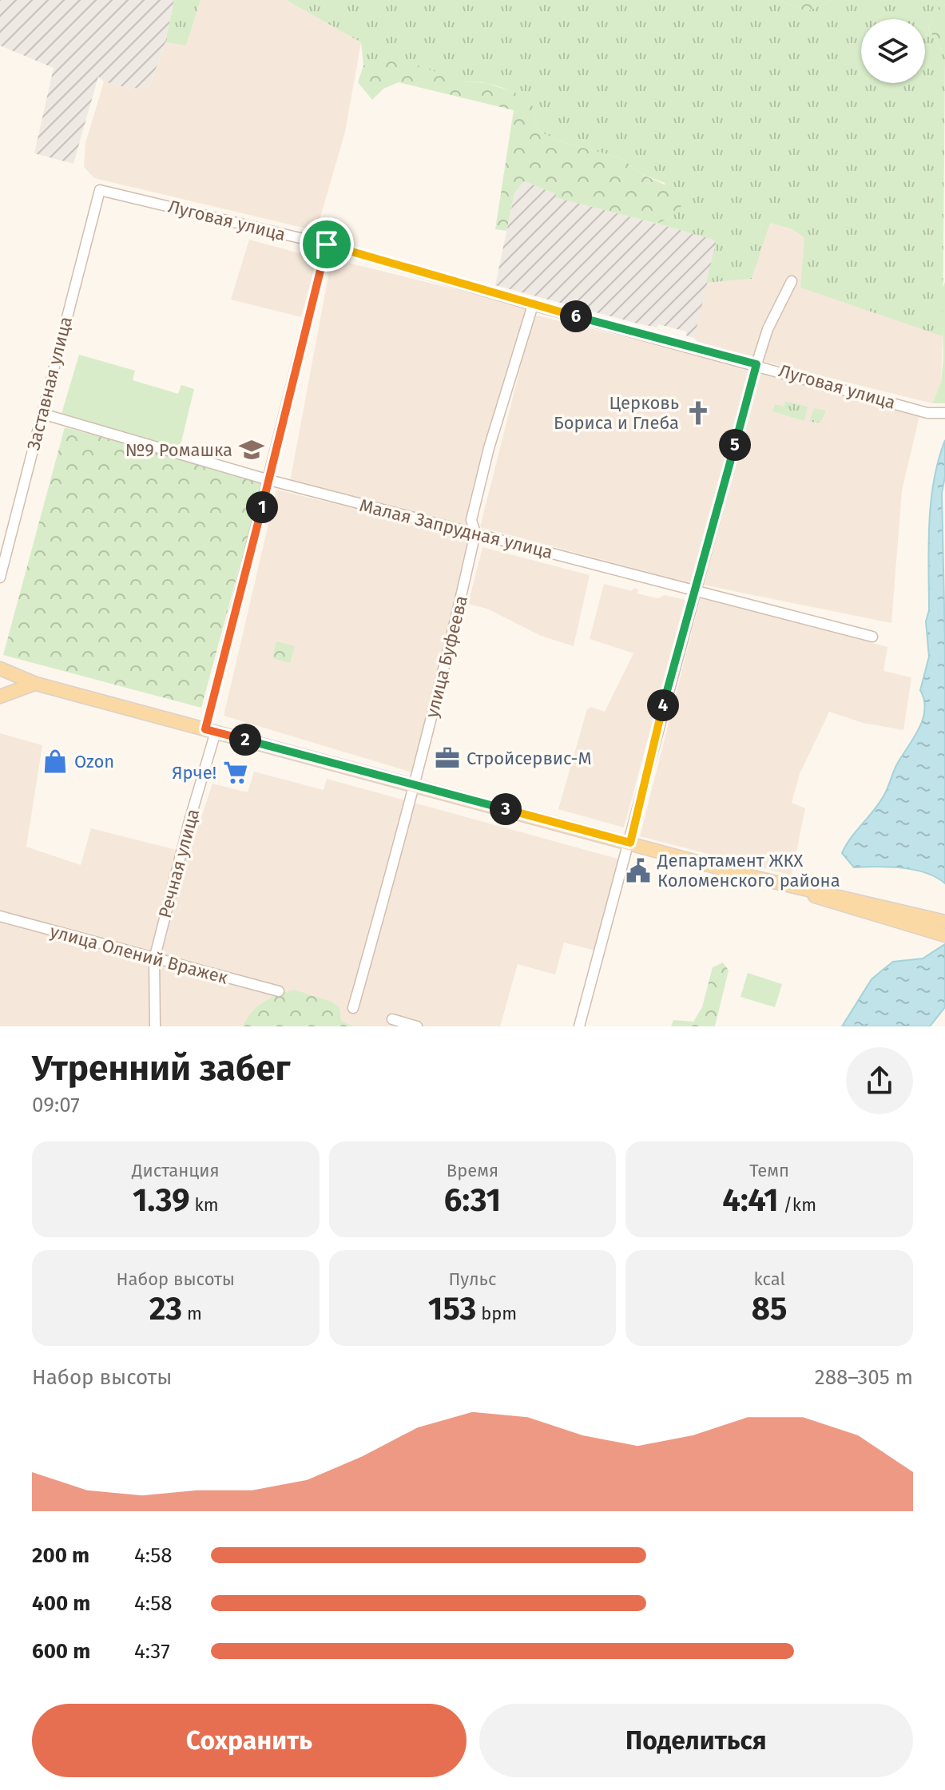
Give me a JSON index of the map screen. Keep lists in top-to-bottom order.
{
  "streets": {
    "street": [
      "Луговая улица",
      "Заставная улица",
      "Малая Запрудная улица",
      "улица Буфеева",
      "Речная улица",
      "улица Олений Вражек"
    ]
  },
  "crossings": [
    ["Луговая улица", "Заставная улица"],
    ["Луговая улица", "улица Буфеева"],
    ["Луговая улица", "Речная улица"],
    ["Заставная улица", "Малая Запрудная улица"],
    ["Малая Запрудная улица", "улица Буфеева"],
    ["Малая Запрудная улица", "Речная улица"],
    ["Речная улица", "улица Олений Вражек"]
  ],
  "places": {
    "church": ["Церковь Бориса и Глеба"],
    "school or university": ["№9 Ромашка"],
    "office": ["Стройсервис-М"],
    "shop": ["Ozon"],
    "supermarket": ["Ярче!"],
    "public building": ["Департамент ЖКХ Коломенского района"]
  },
  "page": {
    "pins": [
      "6",
      "5",
      "1",
      "4",
      "2",
      "3"
    ],
    "heading": ["Утренний забег", "09:07"],
    "stats": [
      ["Дистанция", "1.39 km"],
      ["Время", "6:31"],
      ["Темп", "4:41 /km"],
      ["Набор высоты", "23 m"],
      ["Пульс", "153 bpm"],
      ["kcal", "85"]
    ],
    "chart": ["Набор высоты", "288–305 m"],
    "list": [
      {
        "name": "200 m",
        "note": "4:58"
      },
      {
        "name": "400 m",
        "note": "4:58"
      },
      {
        "name": "600 m",
        "note": "4:37"
      }
    ],
    "buttons": ["Сохранить", "Поделиться"]
  }
}
